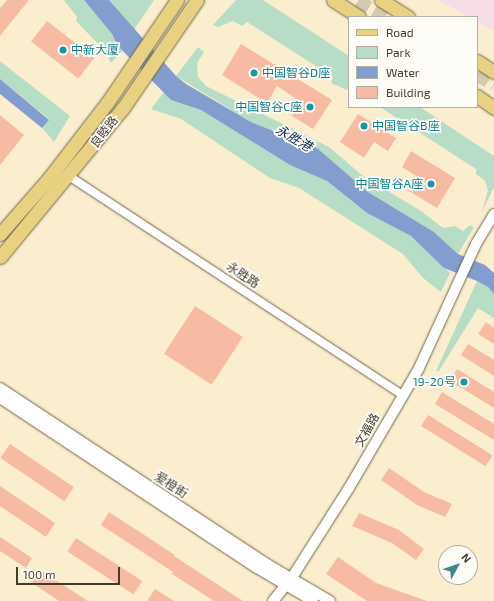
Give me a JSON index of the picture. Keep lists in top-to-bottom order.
{
  "streets": {
    "main road": ["良睦路"],
    "street": ["永胜路", "文福路", "爱橙街"]
  },
  "crossings": [
    ["良睦路", "永胜路"],
    ["永胜路", "文福路"],
    ["文福路", "爱橙街"]
  ],
  "water": ["永胜港"],
  "places": [
    "中新大厦",
    "中国智谷D座",
    "中国智谷C座",
    "中国智谷B座",
    "中国智谷A座",
    "19-20号"
  ],
  "legend": [
    "Road",
    "Park",
    "Water",
    "Building"
  ],
  "scale_bar": "100 m",
  "north": "top right"
}
